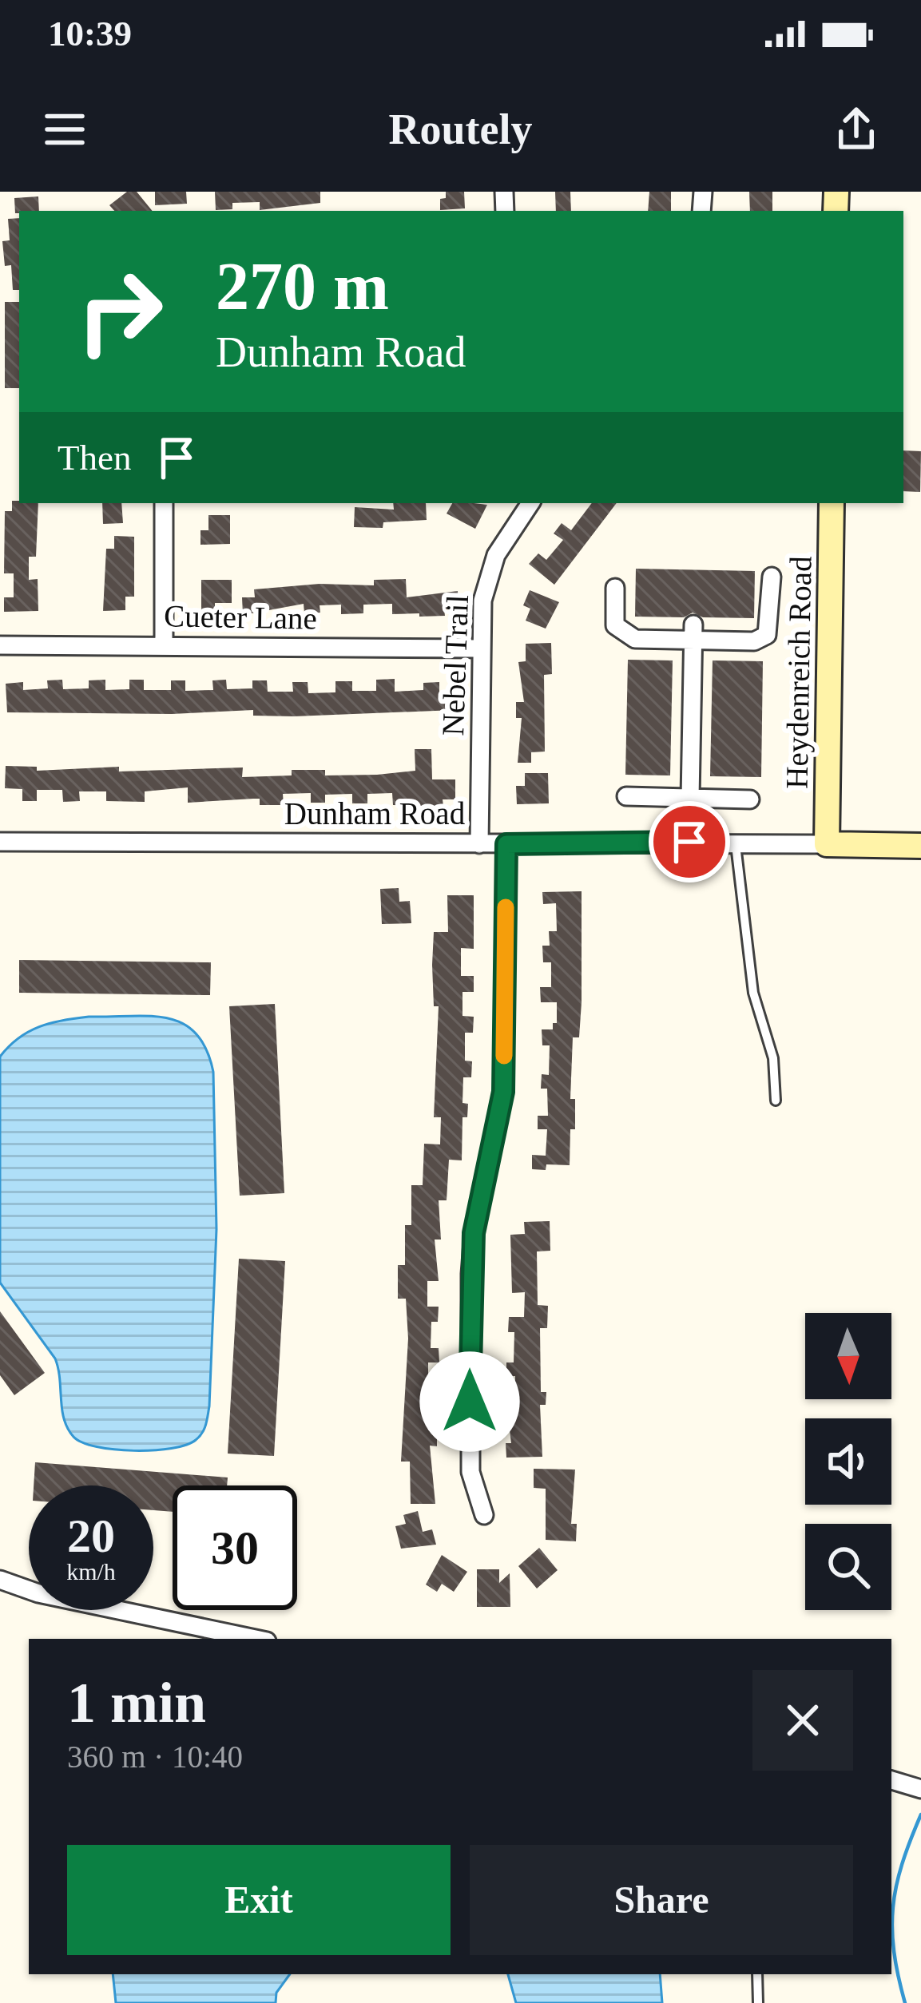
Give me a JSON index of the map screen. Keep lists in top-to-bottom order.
{
  "streets": {
    "street": [
      "Cueter Lane",
      "Nebel Trail",
      "Heydenreich Road",
      "Dunham Road"
    ]
  },
  "crossings": [
    ["Cueter Lane", "Nebel Trail"],
    ["Nebel Trail", "Dunham Road"],
    ["Heydenreich Road", "Dunham Road"]
  ],
  "north": "bottom",
  "page": {
    "status": "10:39",
    "header": "Routely",
    "turn": ["270 m", "Dunham Road"],
    "then": "Then",
    "speed": "20 km/h",
    "limit": "30",
    "heading": ["1 min", "360 m · 10:40"],
    "buttons": ["Exit", "Share"]
  }
}
